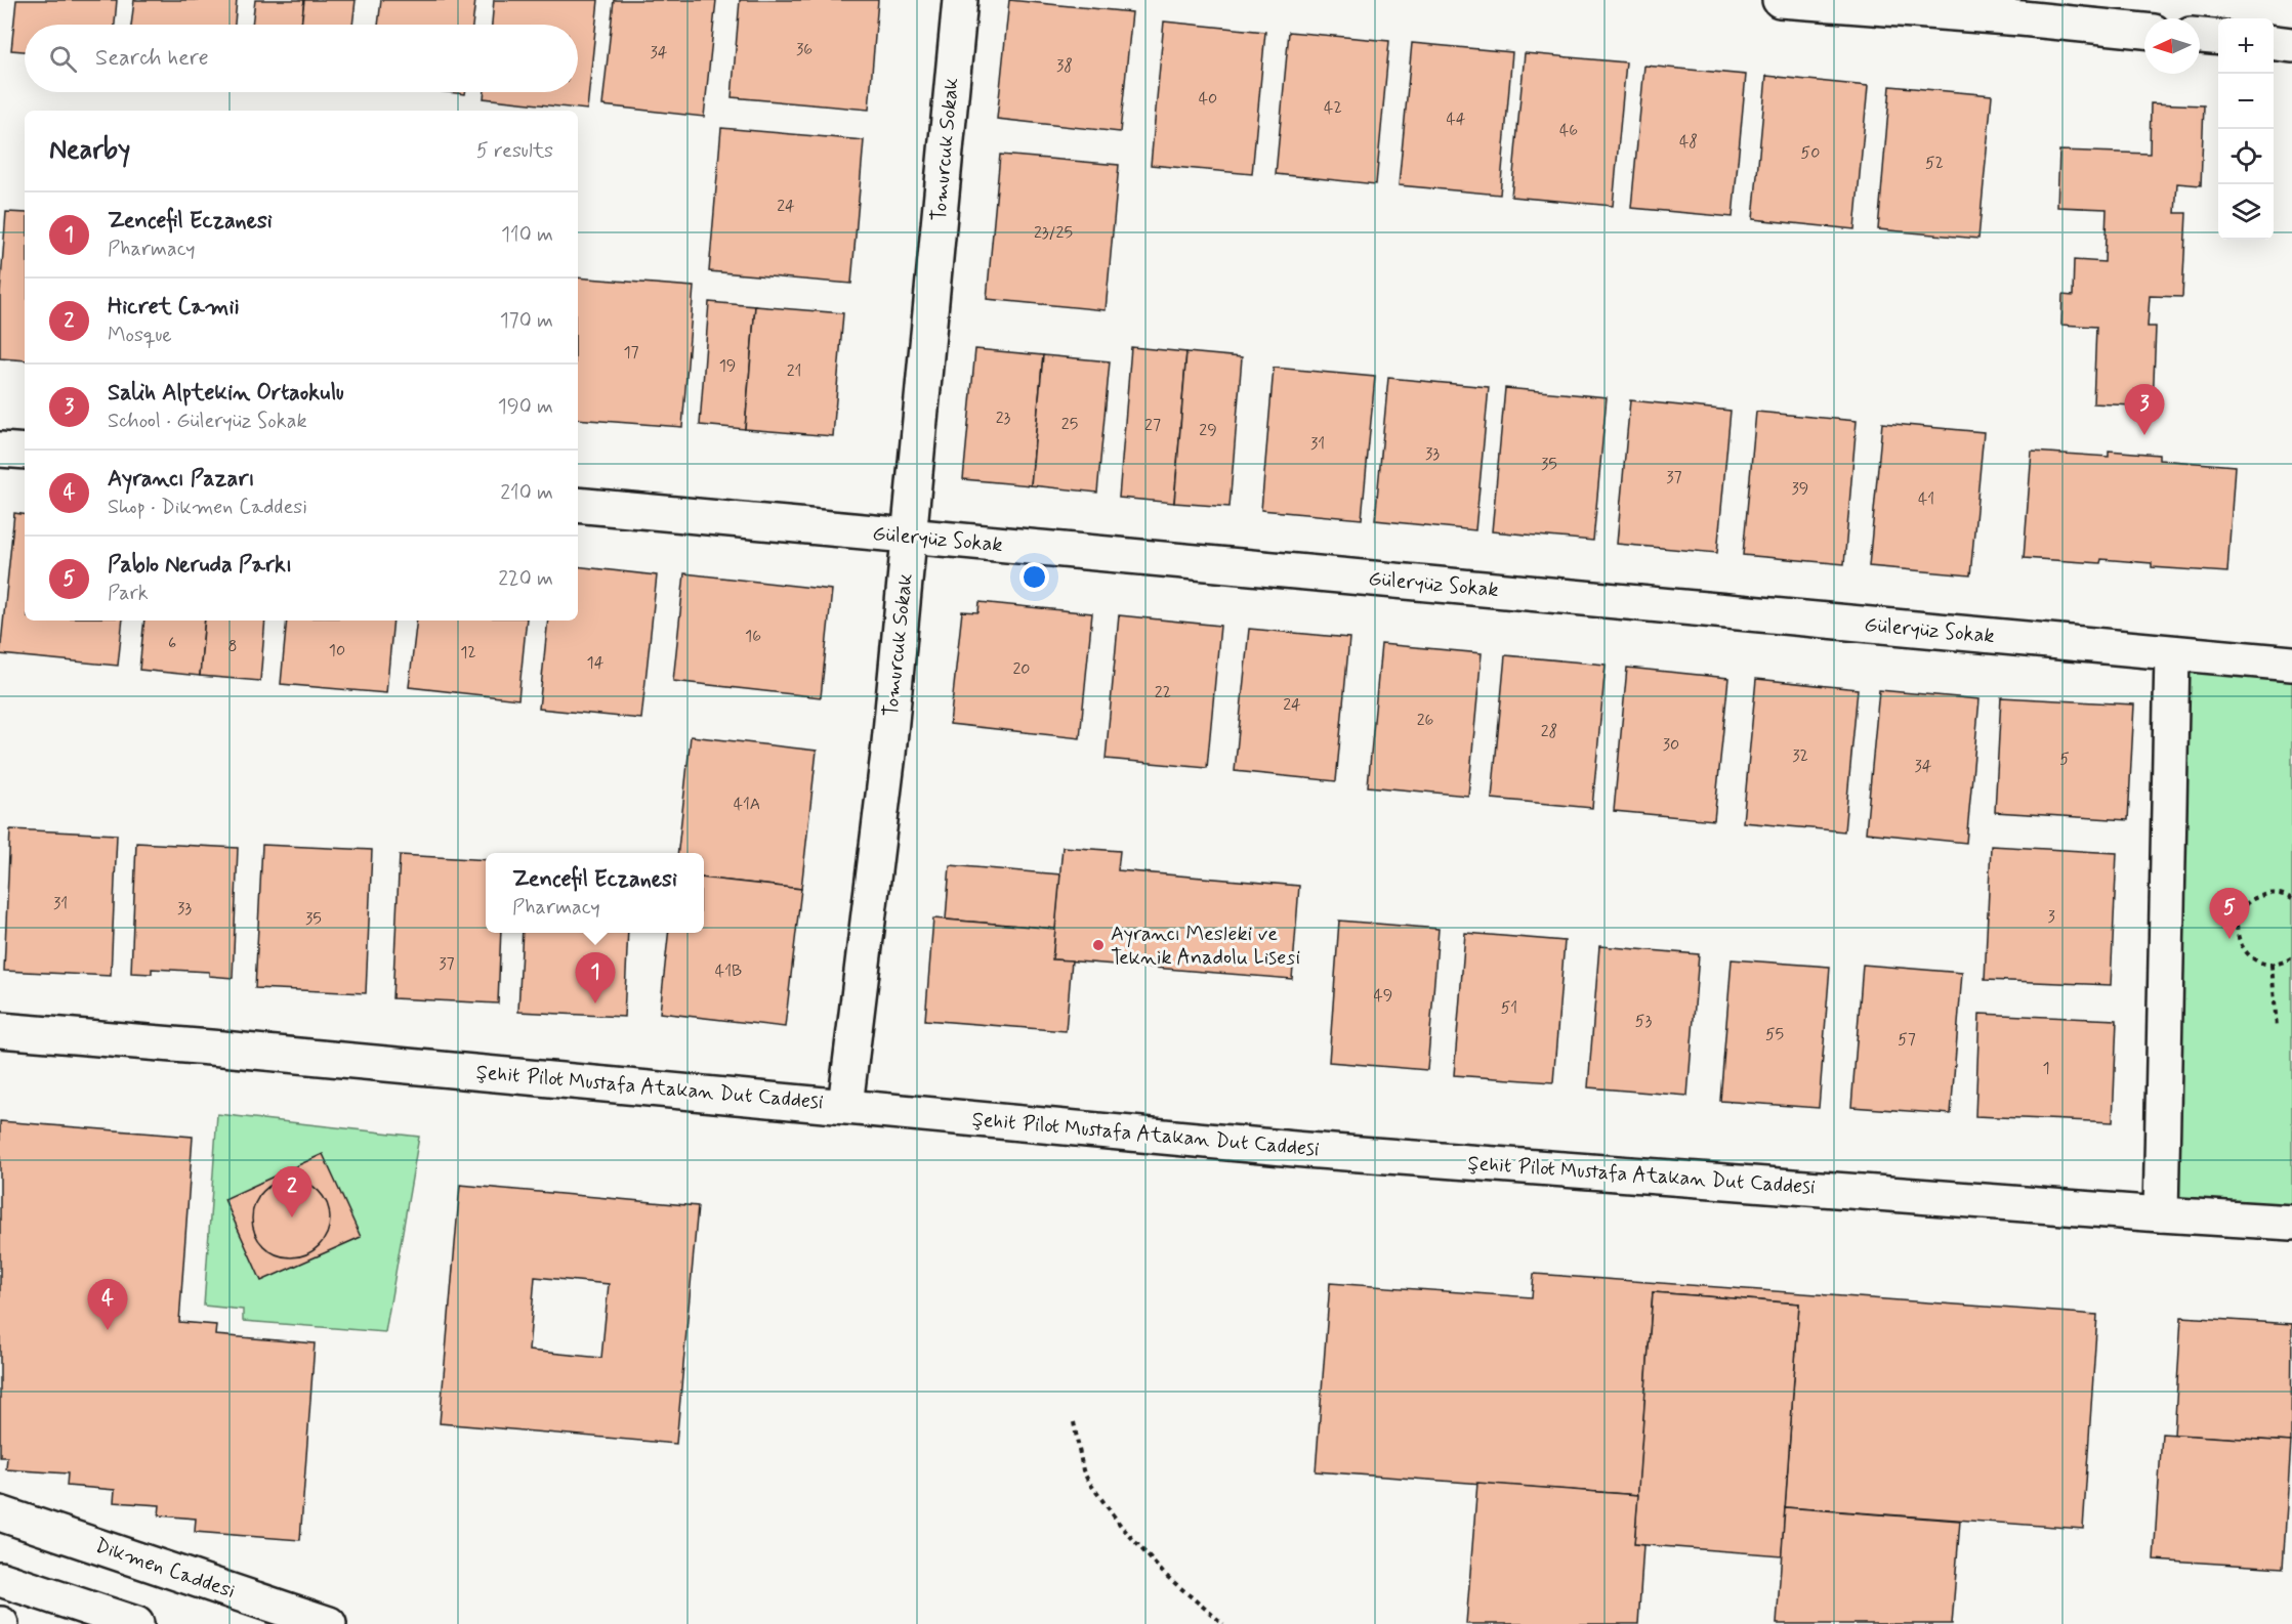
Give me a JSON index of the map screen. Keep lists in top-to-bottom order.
{
  "streets": {
    "street": [
      "Tomurcuk Sokak",
      "Güleryüz Sokak",
      "Şehit Pilot Mustafa Atakan Dut Caddesi",
      "Dikmen Caddesi"
    ]
  },
  "crossings": [
    ["Tomurcuk Sokak", "Güleryüz Sokak"],
    ["Tomurcuk Sokak", "Şehit Pilot Mustafa Atakan Dut Caddesi"]
  ],
  "places": ["Ayrancı Mesleki ve Teknik Anadolu Lisesi"],
  "house_numbers": [
    "36",
    "34",
    "38",
    "40",
    "42",
    "44",
    "46",
    "48",
    "50",
    "52",
    "24",
    "23/25",
    "17",
    "19",
    "21",
    "23",
    "25",
    "27",
    "29",
    "31",
    "33",
    "35",
    "37",
    "39",
    "41",
    "16",
    "6",
    "8",
    "10",
    "12",
    "14",
    "20",
    "22",
    "24",
    "26",
    "28",
    "30",
    "32",
    "5",
    "34",
    "41A",
    "31",
    "33",
    "3",
    "35",
    "37",
    "41B",
    "49",
    "51",
    "53",
    "55",
    "57",
    "1"
  ],
  "north": "left",
  "page": {
    "map_buttons": ["+", "−"],
    "search": "Search here",
    "heading": ["Nearby", "5 results"],
    "list": [
      {
        "mark": "1",
        "name": "Zencefil Eczanesi",
        "note": "Pharmacy",
        "value": "110 m"
      },
      {
        "mark": "2",
        "name": "Hicret Camii",
        "note": "Mosque",
        "value": "170 m"
      },
      {
        "mark": "3",
        "name": "Salih Alptekin Ortaokulu",
        "note": "School · Güleryüz Sokak",
        "value": "190 m"
      },
      {
        "mark": "4",
        "name": "Ayrancı Pazarı",
        "note": "Shop · Dikmen Caddesi",
        "value": "210 m"
      },
      {
        "mark": "5",
        "name": "Pablo Neruda Parkı",
        "note": "Park",
        "value": "220 m"
      }
    ],
    "pins": [
      "3",
      "5",
      "1",
      "2",
      "4"
    ],
    "popup": ["Zencefil Eczanesi", "Pharmacy"]
  }
}
